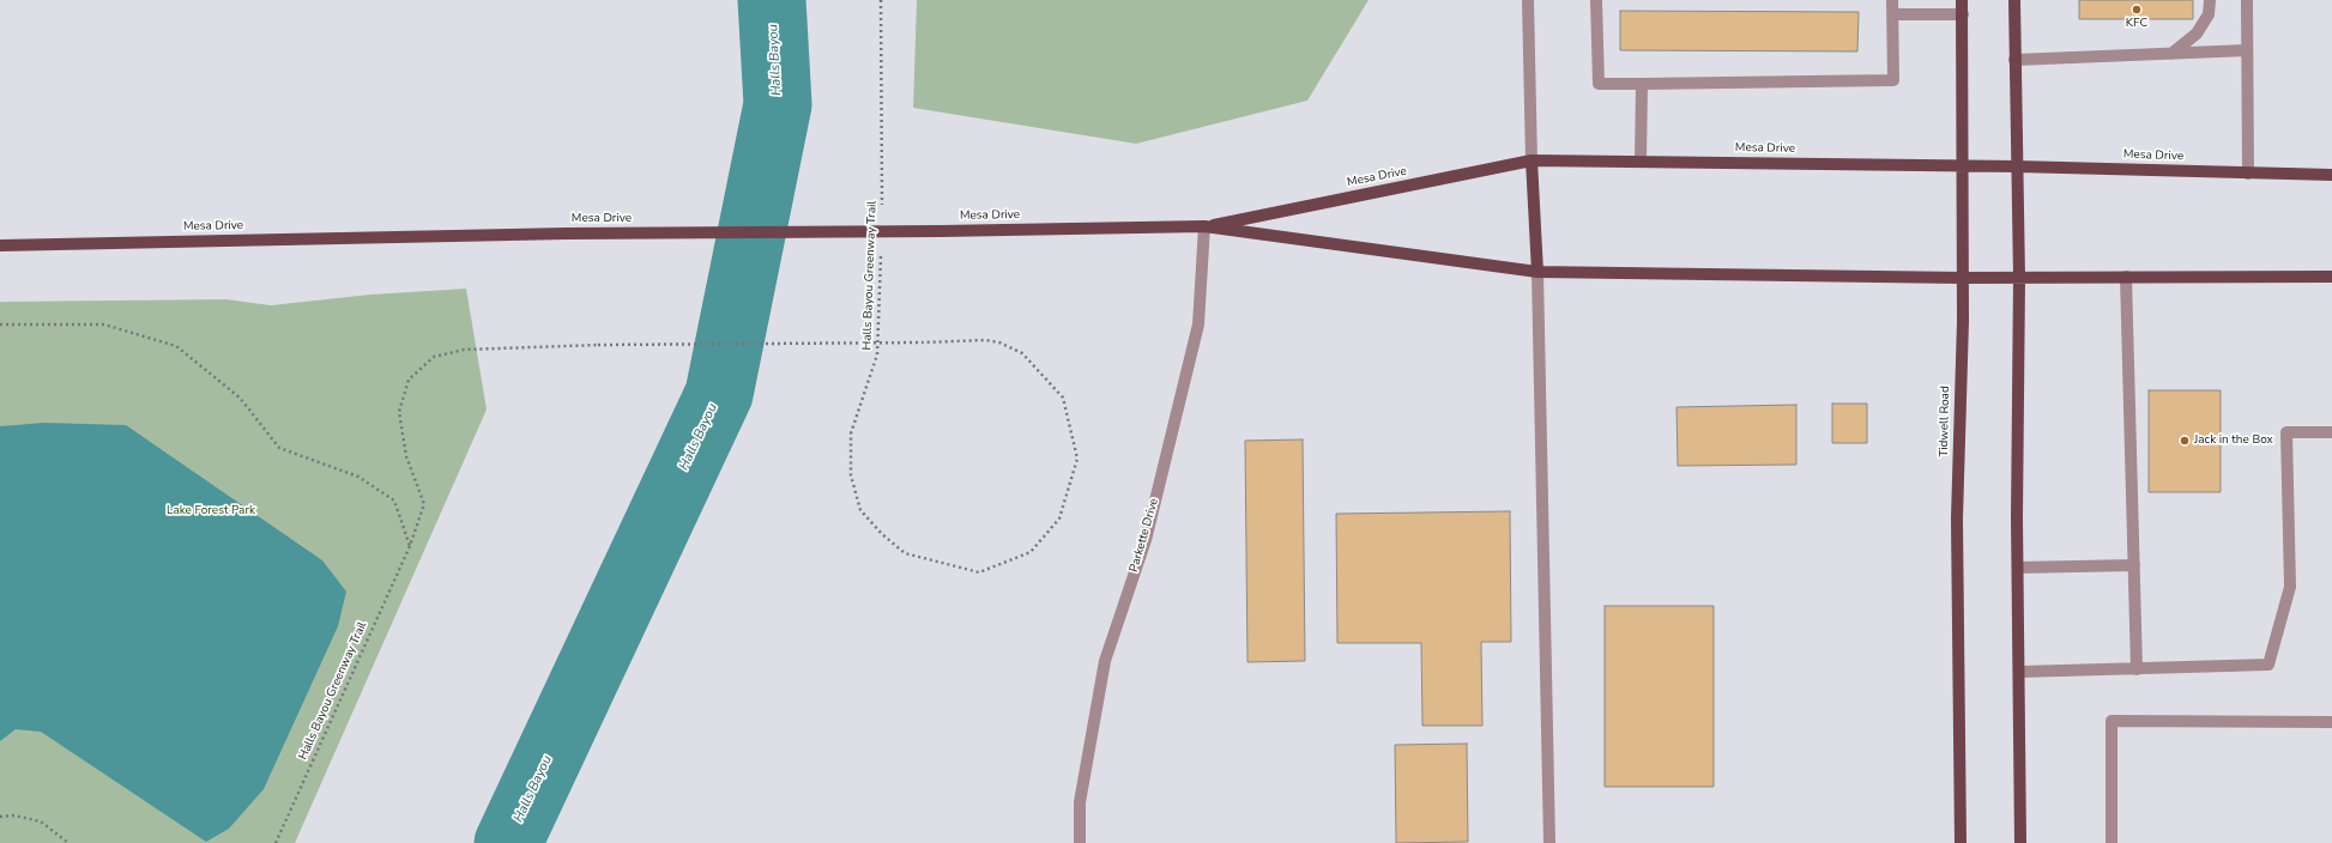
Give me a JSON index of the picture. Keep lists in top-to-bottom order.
{
  "streets": {
    "main road": ["Mesa Drive", "Tidwell Road"],
    "street": ["Parkette Drive"],
    "path": ["Halls Bayou Greenway Trail"]
  },
  "crossings": [
    ["Mesa Drive", "Tidwell Road"],
    ["Mesa Drive", "Parkette Drive"]
  ],
  "water": ["Halls Bayou"],
  "parks": ["Lake Forest Park"],
  "places": ["KFC", "Jack in the Box"]
}
